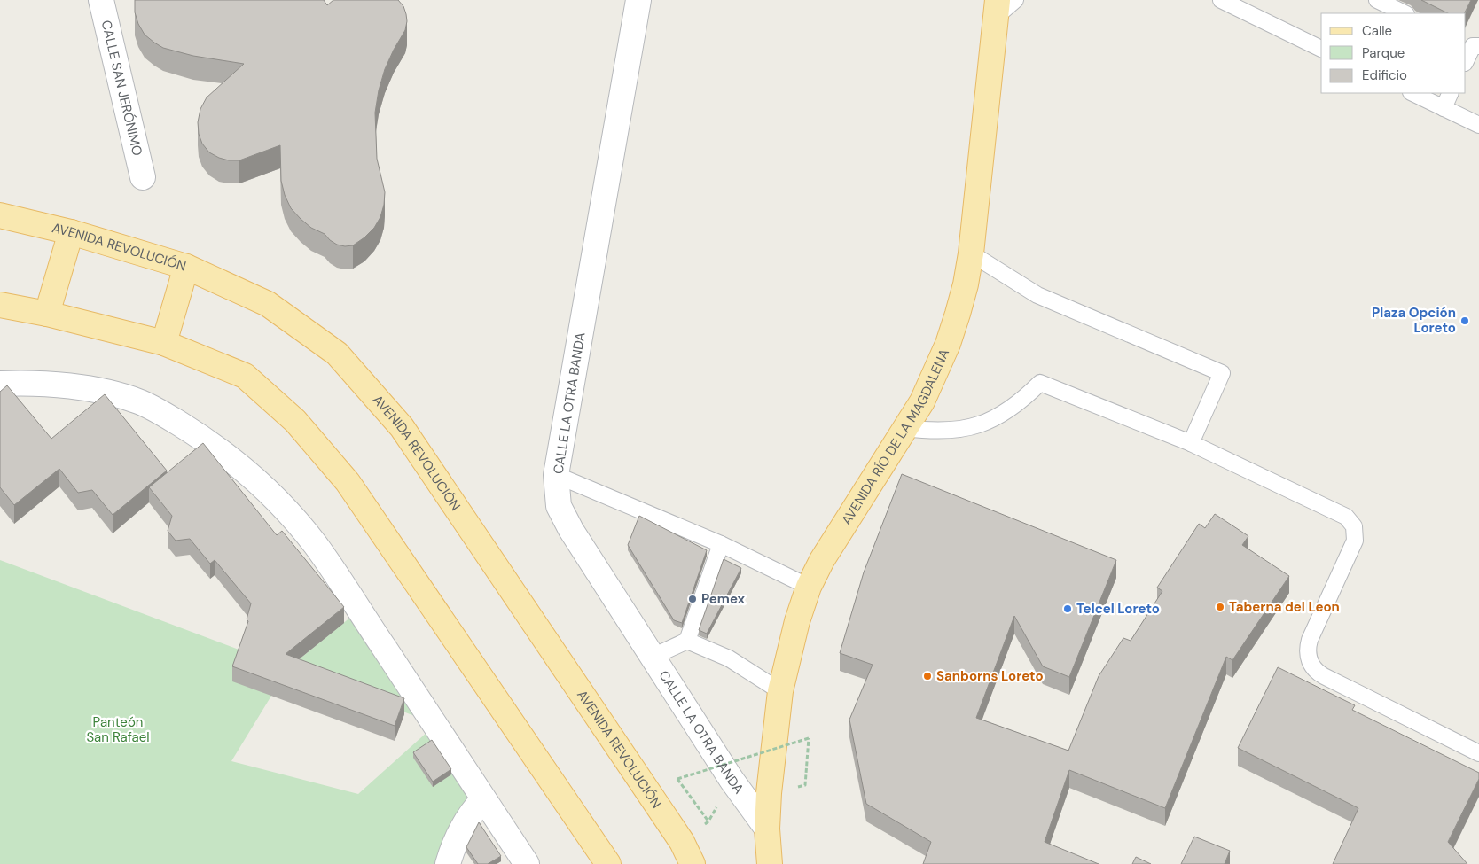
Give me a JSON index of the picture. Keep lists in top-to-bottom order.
{
  "streets": {
    "main road": ["AVENIDA REVOLUCIÓN", "AVENIDA RÍO DE LA MAGDALENA"],
    "street": ["CALLE SAN JERÓNIMO", "CALLE LA OTRA BANDA"]
  },
  "crossings": [
    ["CALLE LA OTRA BANDA", "AVENIDA RÍO DE LA MAGDALENA"]
  ],
  "parks": ["Panteón San Rafael"],
  "places": [
    "Plaza Opción Loreto",
    "Pemex",
    "Taberna del Leon",
    "Telcel Loreto",
    "Sanborns Loreto"
  ],
  "legend": ["Calle", "Parque", "Edificio"]
}
